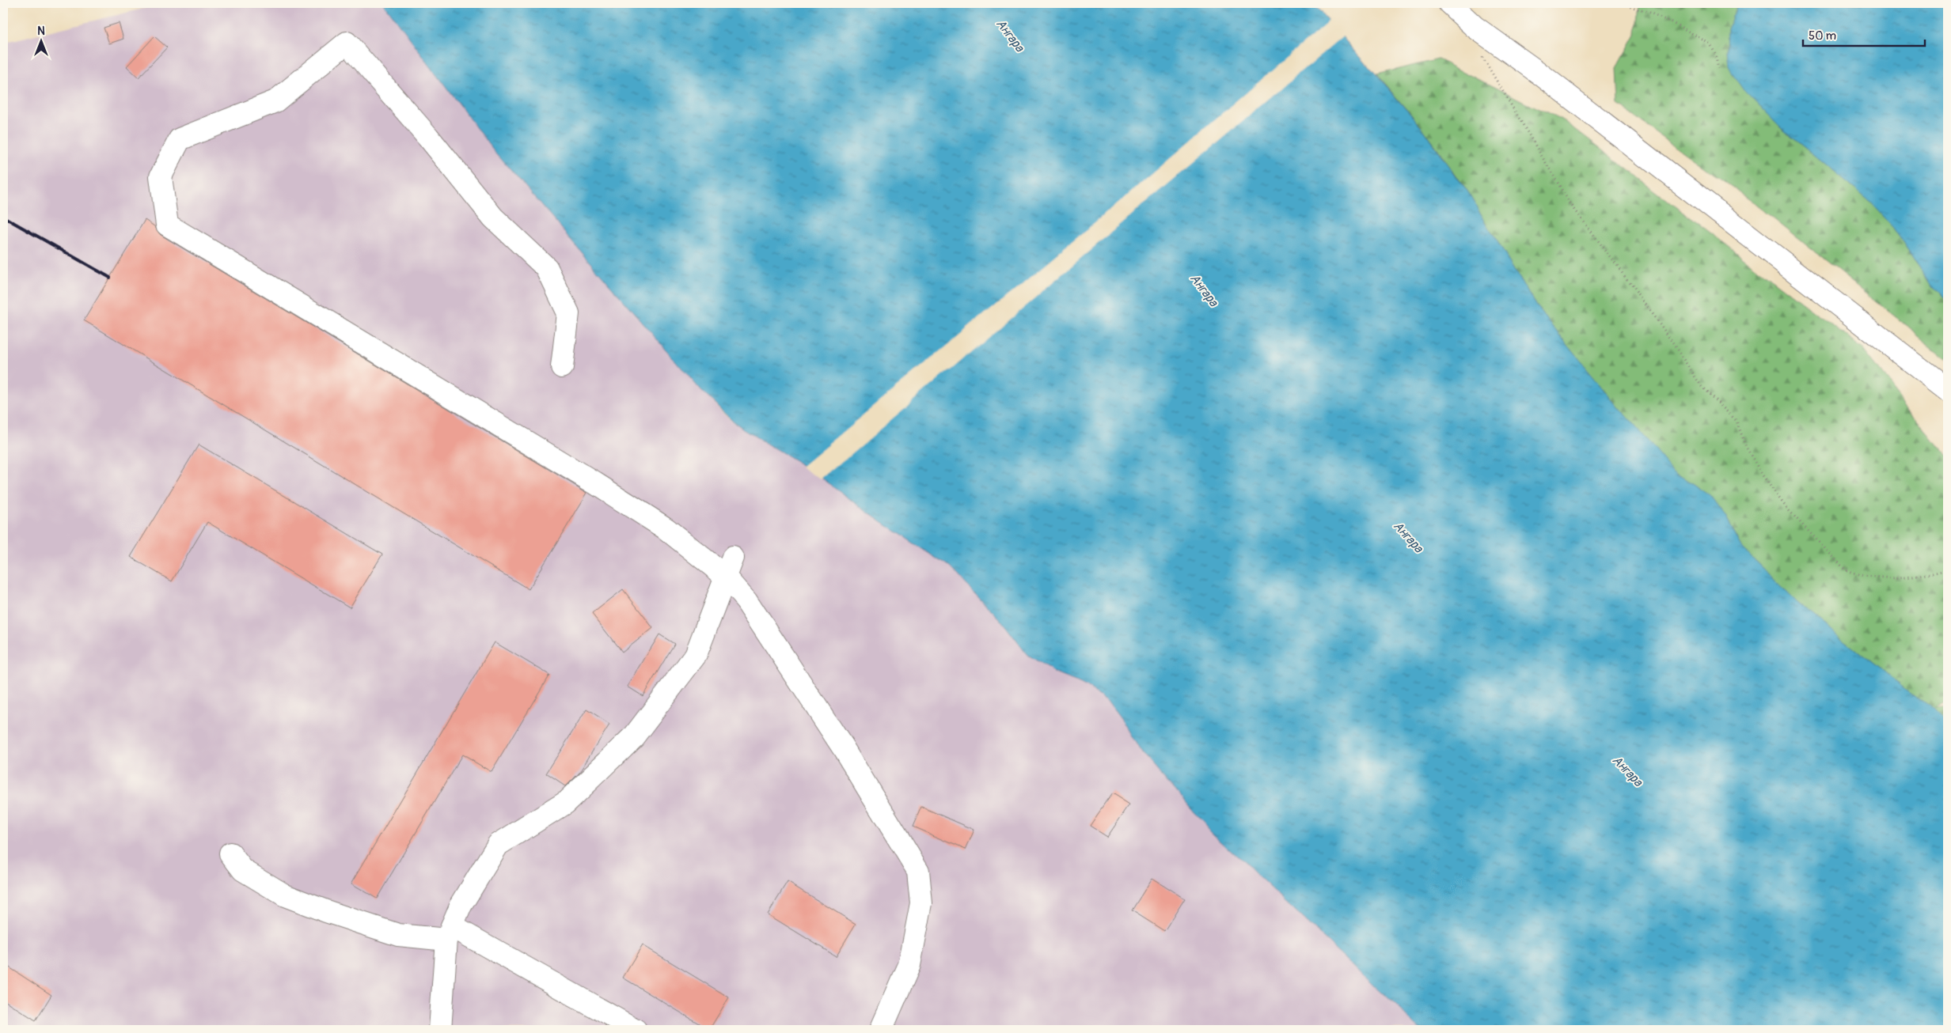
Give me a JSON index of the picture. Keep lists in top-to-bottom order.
{
  "water": ["Ангара"],
  "scale_bar": "50 m",
  "north": "top"
}
